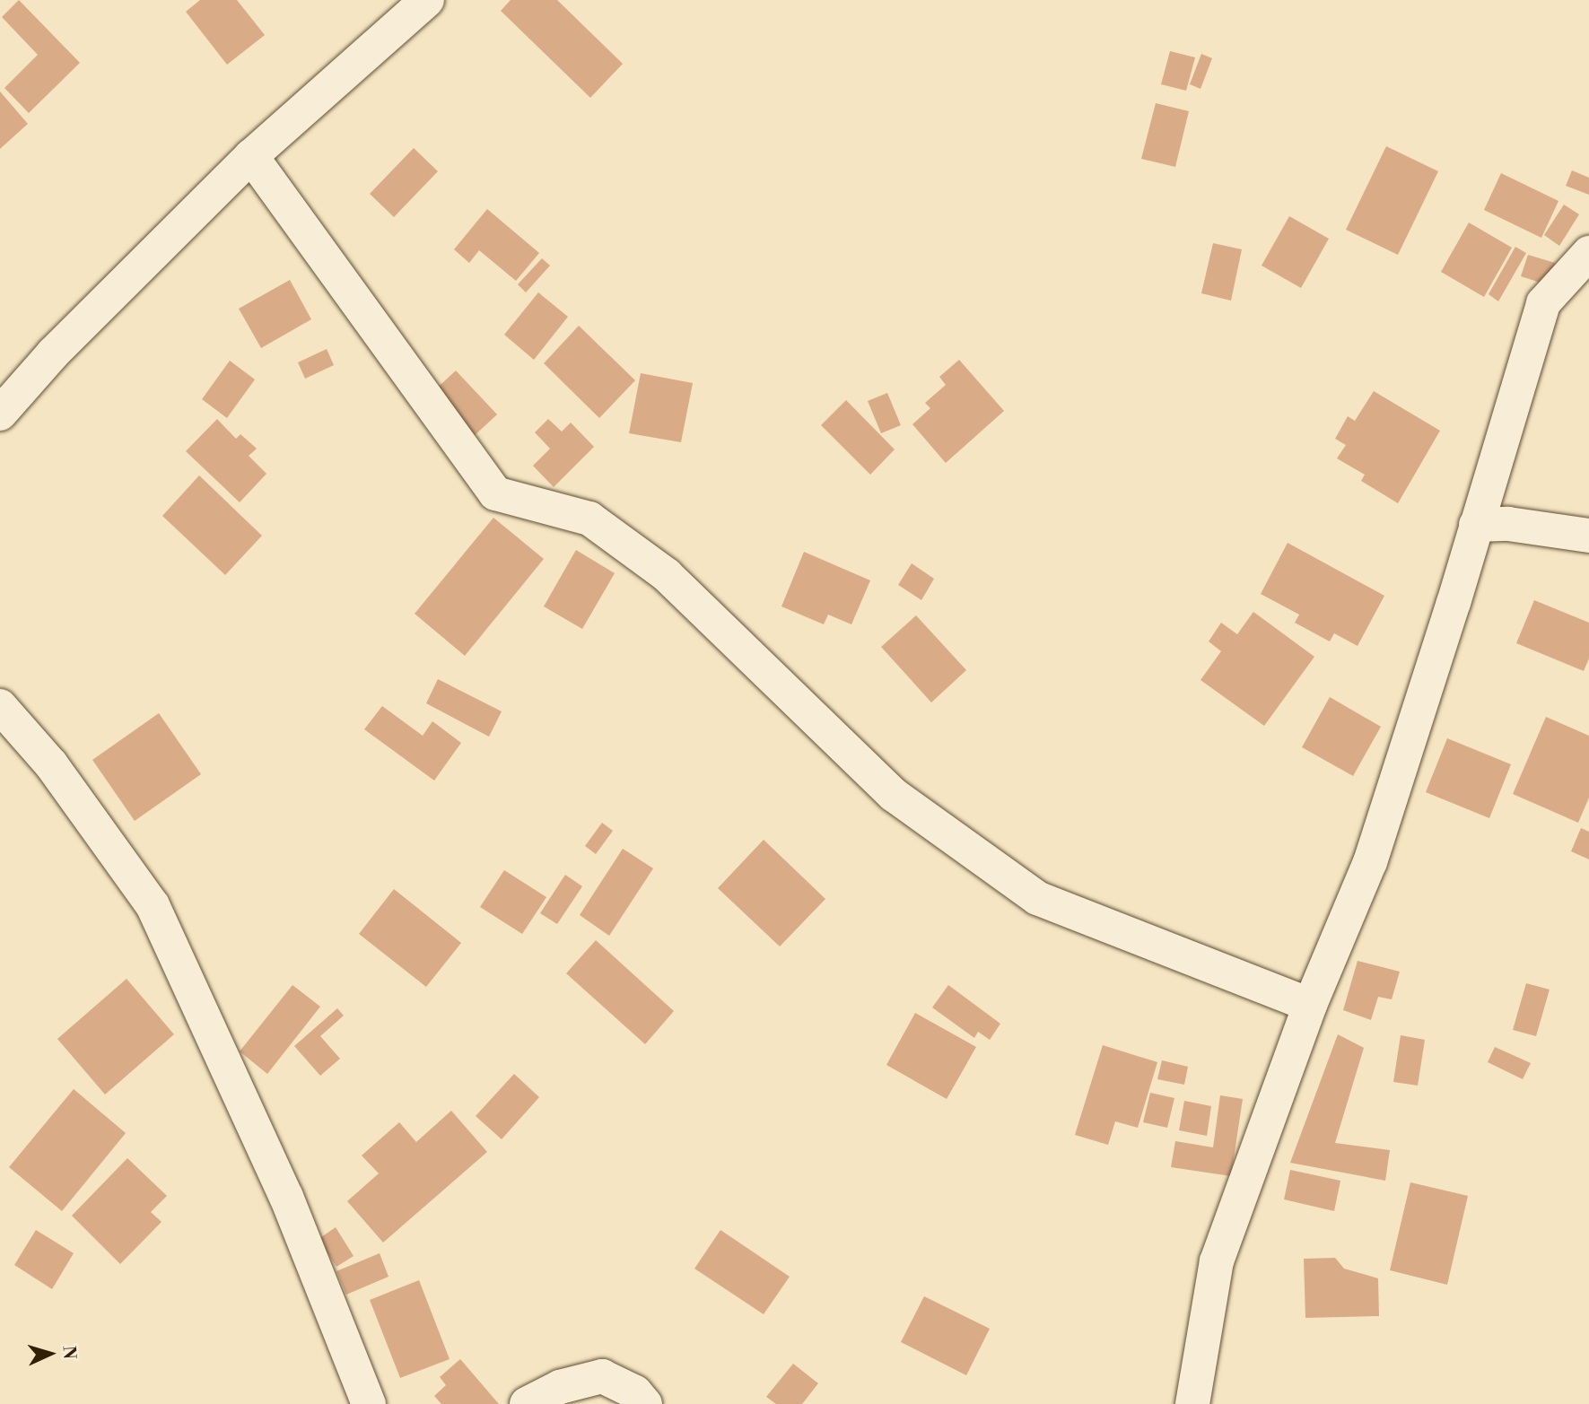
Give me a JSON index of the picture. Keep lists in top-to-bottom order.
{
  "north": "right"
}
